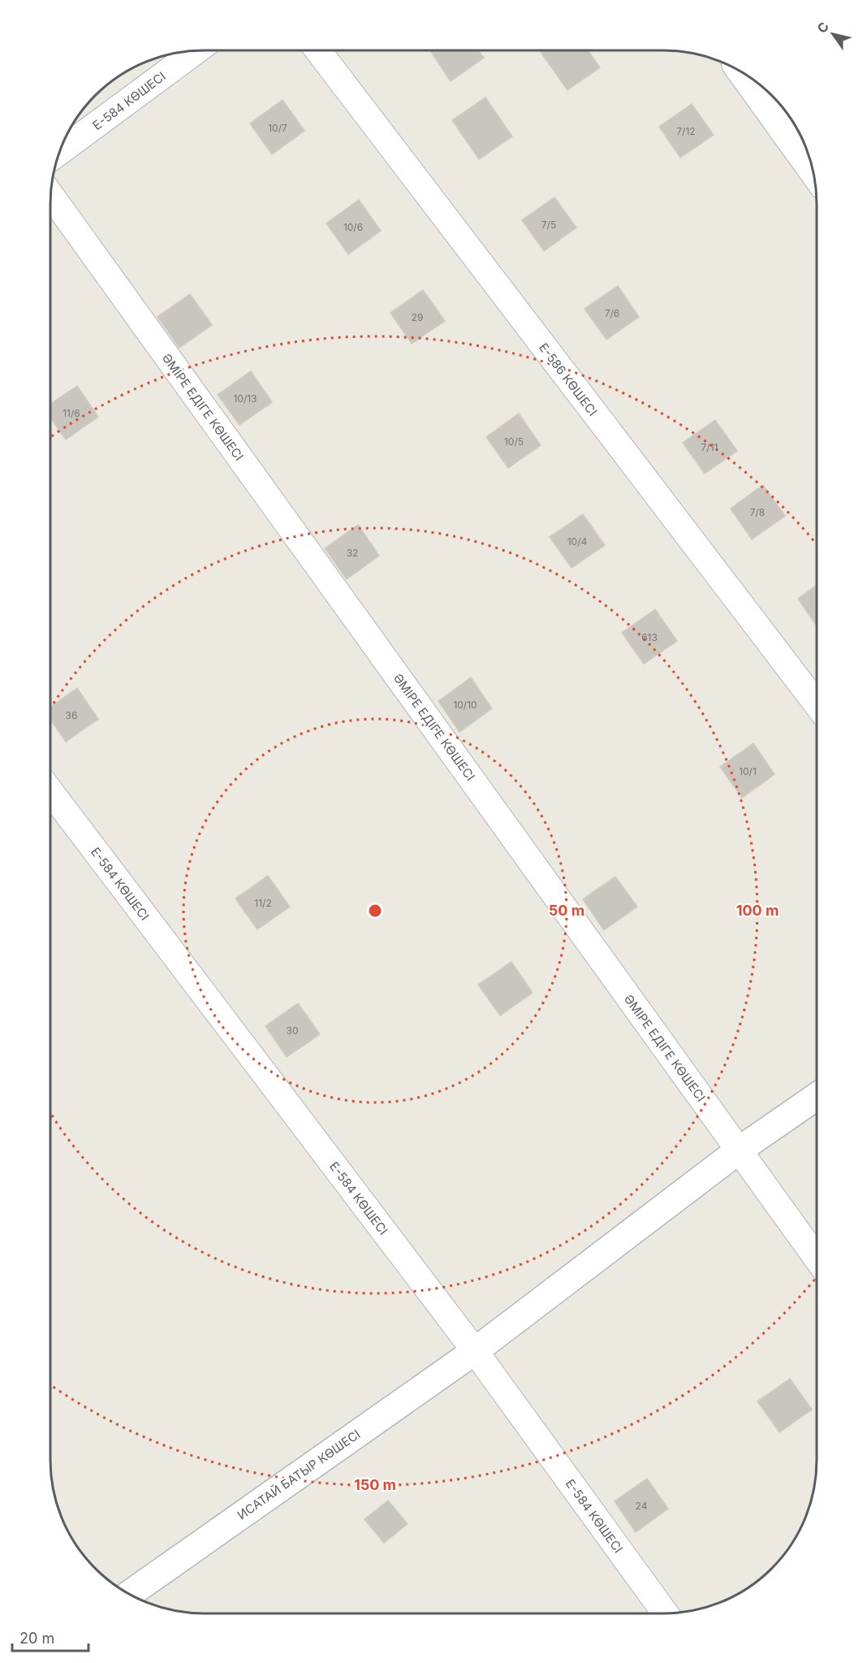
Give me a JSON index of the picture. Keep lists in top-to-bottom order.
{
  "streets": {
    "street": [
      "Е-584 КӨШЕСІ",
      "Е-586 КӨШЕСІ",
      "ӘМІРЕ ЕДІГЕ КӨШЕСІ",
      "ИСАТАЙ БАТЫР КӨШЕСІ"
    ]
  },
  "crossings": [
    ["Е-584 КӨШЕСІ", "ИСАТАЙ БАТЫР КӨШЕСІ"],
    ["ӘМІРЕ ЕДІГЕ КӨШЕСІ", "ИСАТАЙ БАТЫР КӨШЕСІ"]
  ],
  "house_numbers": [
    "10/7",
    "7/12",
    "7/5",
    "10/6",
    "7/6",
    "29",
    "10/13",
    "11/6",
    "10/5",
    "7/11",
    "7/8",
    "10/4",
    "32",
    "613",
    "10/10",
    "36",
    "10/1",
    "11/2",
    "30",
    "24"
  ],
  "scale_bar": "20 m",
  "north": "top left",
  "rings": ["50 m", "100 m", "150 m"]
}
